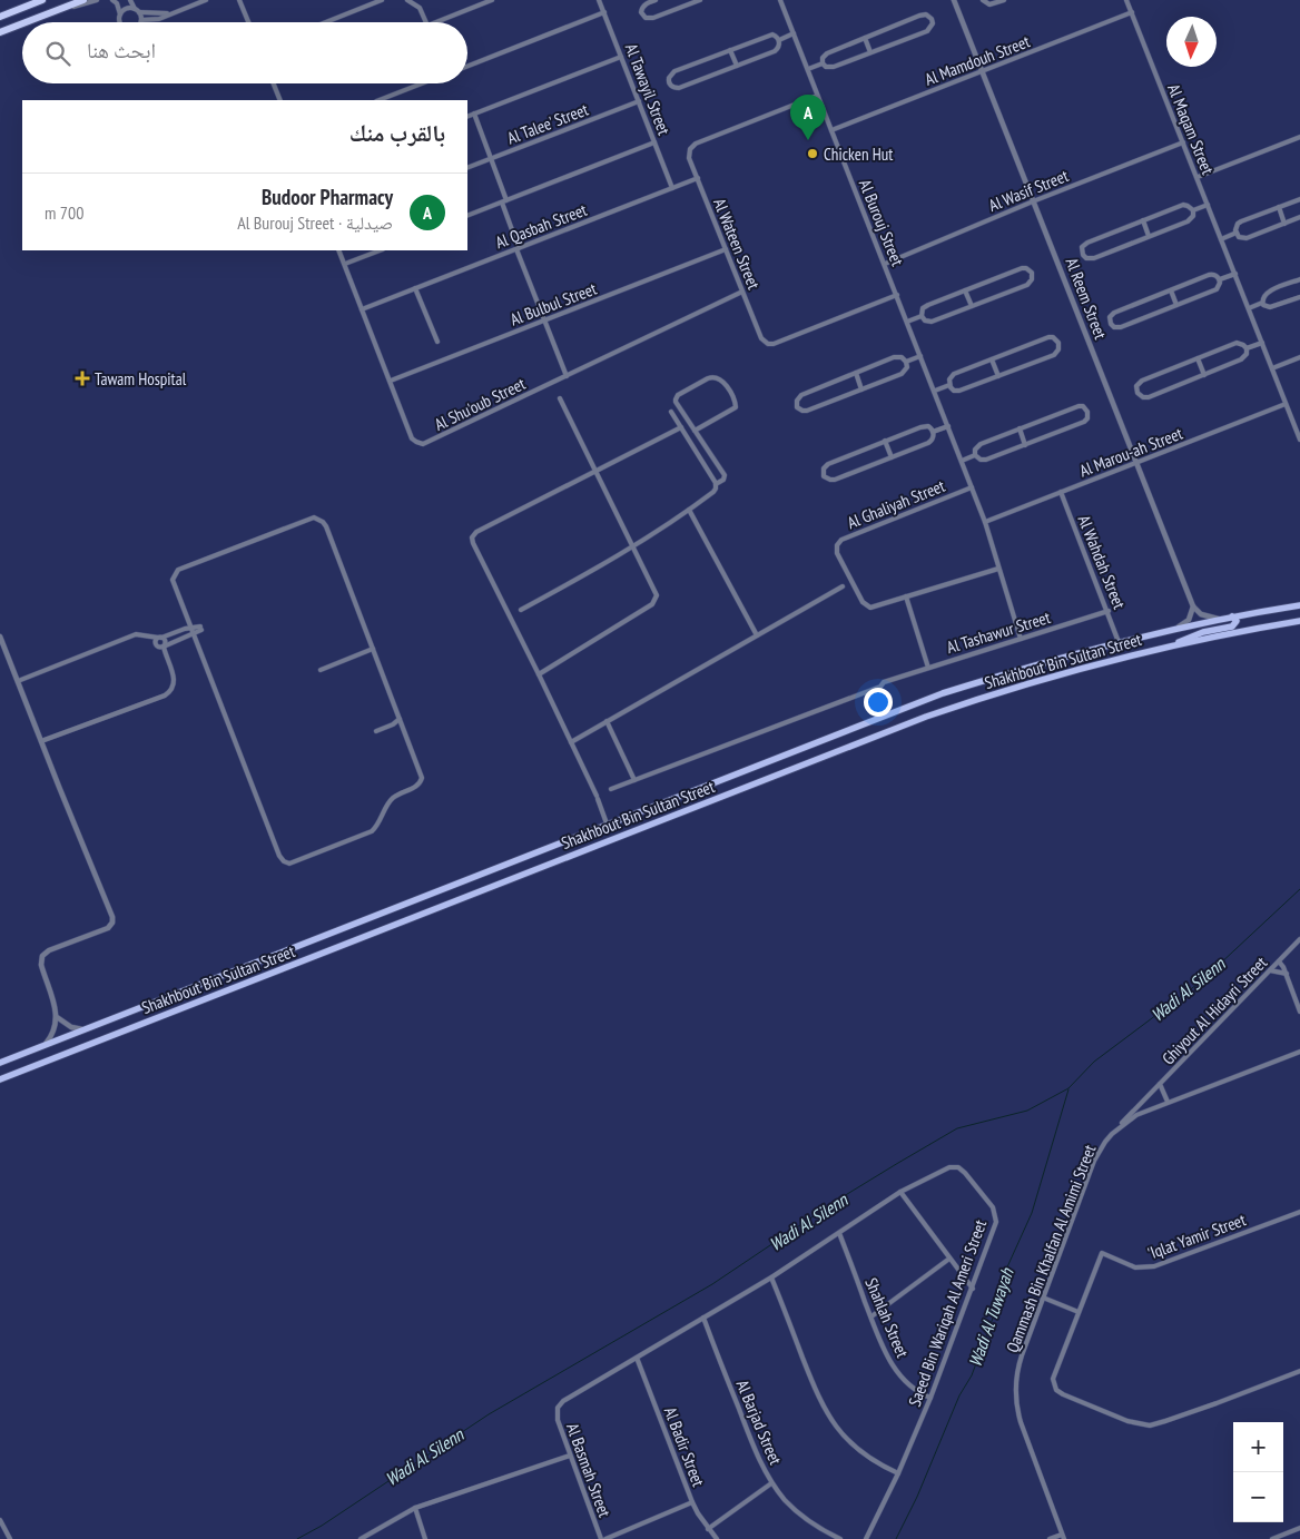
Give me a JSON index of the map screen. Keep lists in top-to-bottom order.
{
  "streets": {
    "main road": ["Shakhbout Bin Sultan Street"],
    "street": [
      "Al Mamdouh Street",
      "Al Tawayil Street",
      "Al Talee' Street",
      "Al Maqam Street",
      "Al Wasif Street",
      "Al Burouj Street",
      "Al Qasbah Street",
      "Al Wateen Street",
      "Al Reem Street",
      "Al Bulbul Street",
      "Al Shu'oub Street",
      "Al Marou-ah Street",
      "Al Ghaliyah Street",
      "Al Wahdah Street",
      "Al Tashawur Street",
      "Ghiyout Al Hidayri Street",
      "'Iqlat Yamir Street",
      "Qammash Bin Khalfan Al Amimi Street",
      "Saeed Bin Wariqah Al Ameri Street",
      "Shahlah Street",
      "Al Barjad Street",
      "Al Badir Street",
      "Al Basmah Street"
    ]
  },
  "crossings": [
    ["Al Mamdouh Street", "Al Maqam Street"],
    ["Al Mamdouh Street", "Al Burouj Street"],
    ["Al Mamdouh Street", "Al Reem Street"],
    ["Al Tawayil Street", "Al Talee' Street"],
    ["Al Tawayil Street", "Al Qasbah Street"],
    ["Al Maqam Street", "Al Wasif Street"],
    ["Al Maqam Street", "Al Marou-ah Street"],
    ["Al Wasif Street", "Al Burouj Street"],
    ["Al Wasif Street", "Al Reem Street"],
    ["Al Burouj Street", "Al Wateen Street"],
    ["Al Burouj Street", "Al Marou-ah Street"],
    ["Al Burouj Street", "Al Ghaliyah Street"],
    ["Al Burouj Street", "Al Tashawur Street"],
    ["Al Qasbah Street", "Al Wateen Street"],
    ["Al Qasbah Street", "Al Shu'oub Street"],
    ["Al Wateen Street", "Al Bulbul Street"],
    ["Al Wateen Street", "Al Shu'oub Street"],
    ["Al Reem Street", "Al Marou-ah Street"],
    ["Al Bulbul Street", "Al Shu'oub Street"],
    ["Al Marou-ah Street", "Al Wahdah Street"],
    ["Al Wahdah Street", "Al Tashawur Street"],
    ["Al Wahdah Street", "Shakhbout Bin Sultan Street"],
    ["Ghiyout Al Hidayri Street", "Qammash Bin Khalfan Al Amimi Street"],
    ["Saeed Bin Wariqah Al Ameri Street", "Shahlah Street"],
    ["Saeed Bin Wariqah Al Ameri Street", "Al Barjad Street"],
    ["Saeed Bin Wariqah Al Ameri Street", "Al Badir Street"],
    ["Saeed Bin Wariqah Al Ameri Street", "Al Basmah Street"]
  ],
  "water": ["Wadi Al Silenn", "Wadi Al Tuwayah"],
  "places": {
    "other": ["Chicken Hut"],
    "health": ["Tawam Hospital"]
  },
  "north": "bottom",
  "page": {
    "search": "ابحث هنا",
    "pins": "A",
    "heading": "بالقرب منك",
    "list": [
      {
        "mark": "A",
        "name": "Budoor Pharmacy",
        "note": "صيدلية · Al Burouj Street",
        "value": "700 m"
      }
    ],
    "map_buttons": ["+", "−"]
  }
}
